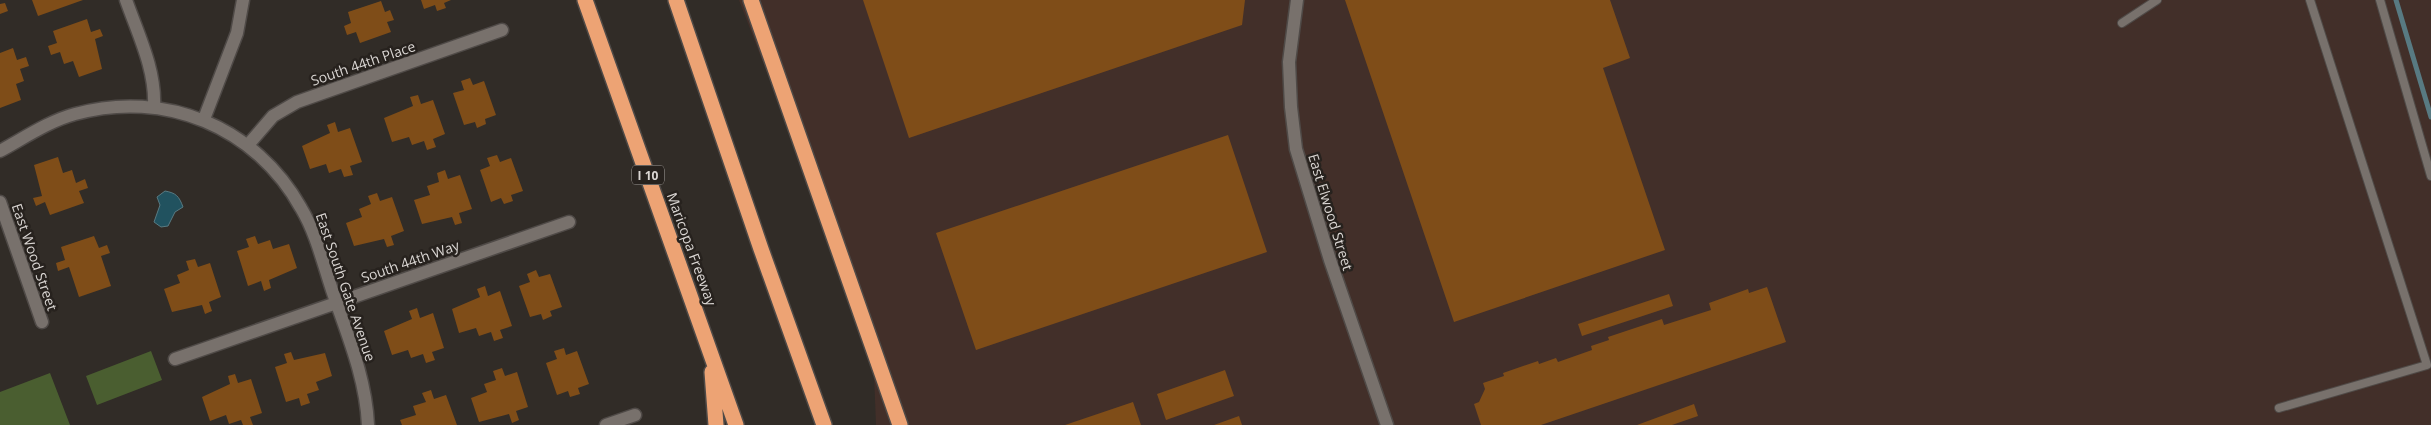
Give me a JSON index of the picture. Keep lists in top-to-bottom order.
{
  "streets": {
    "highway": ["I 10", "Maricopa Freeway"],
    "street": [
      "South 44th Place",
      "East Elwood Street",
      "East Wood Street",
      "South 44th Way",
      "East South Gate Avenue"
    ]
  },
  "crossings": [
    ["South 44th Place", "East South Gate Avenue"],
    ["South 44th Way", "East South Gate Avenue"]
  ]
}
